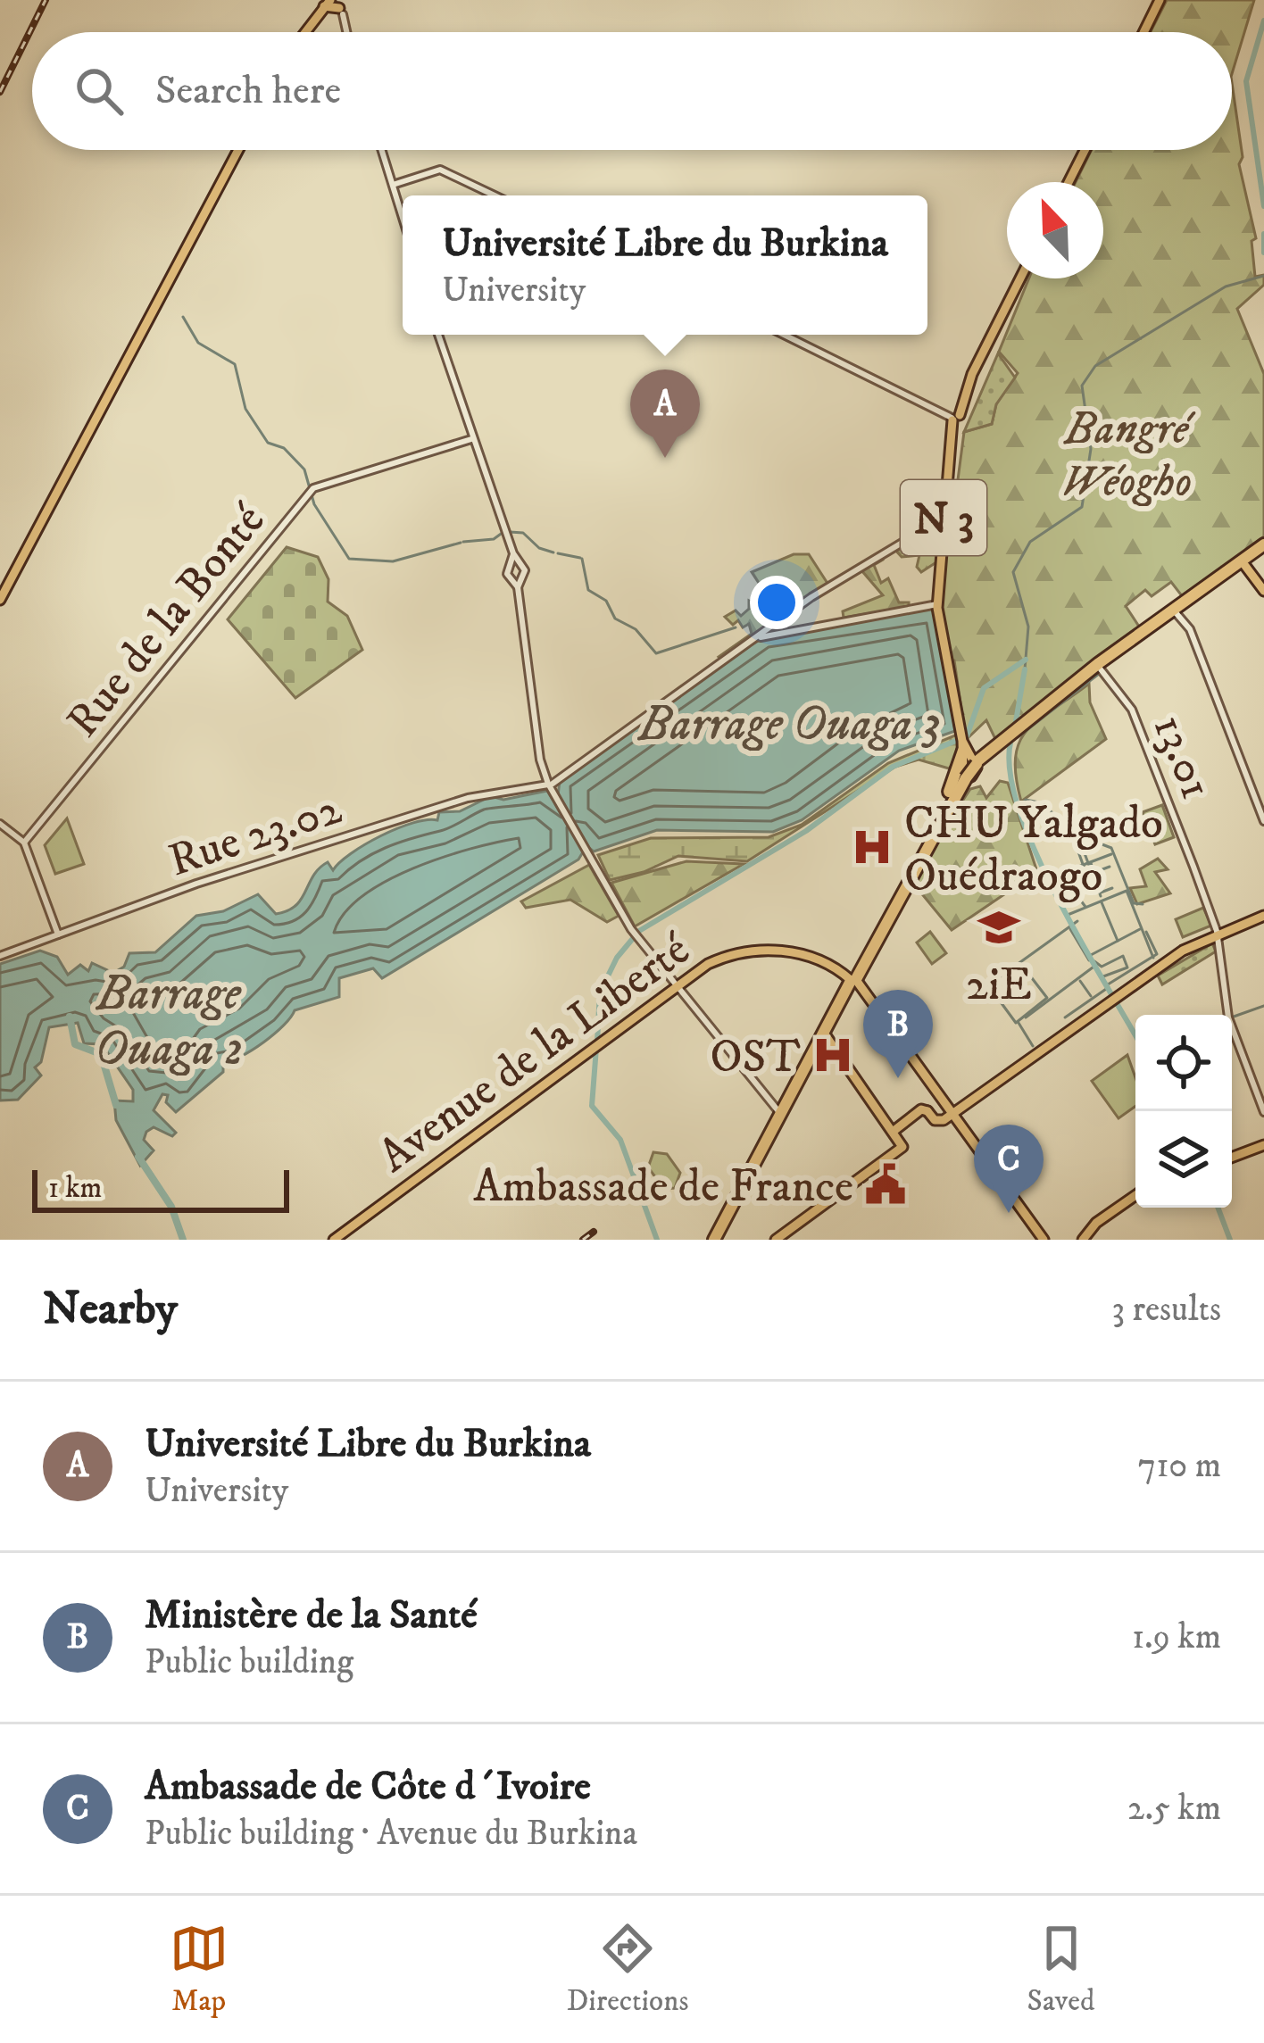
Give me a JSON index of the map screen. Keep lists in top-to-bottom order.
{
  "streets": {
    "main road": ["N 3", "Avenue de la Liberté"],
    "street": ["Rue de la Bonté", "13.01", "Rue 23.02"]
  },
  "water": ["Barrage Ouaga 3", "Barrage Ouaga 2"],
  "parks": ["Bangré Wéogho"],
  "places": {
    "hospital": ["CHU Yalgado Ouédraogo", "OST"],
    "school or university": ["2iE"],
    "public building": ["Ambassade de France"]
  },
  "scale_bar": "1 km",
  "north": "top left",
  "page": {
    "search": "Search here",
    "popup": ["Université Libre du Burkina", "University"],
    "pins": ["A", "B", "C"],
    "scale": "1 km",
    "heading": ["Nearby", "3 results"],
    "list": [
      {
        "mark": "A",
        "name": "Université Libre du Burkina",
        "note": "University",
        "value": "710 m"
      },
      {
        "mark": "B",
        "name": "Ministère de la Santé",
        "note": "Public building",
        "value": "1.9 km"
      },
      {
        "mark": "C",
        "name": "Ambassade de Côte d´Ivoire",
        "note": "Public building · Avenue du Burkina",
        "value": "2.5 km"
      }
    ],
    "nav": ["Map", "Directions", "Saved"]
  }
}
